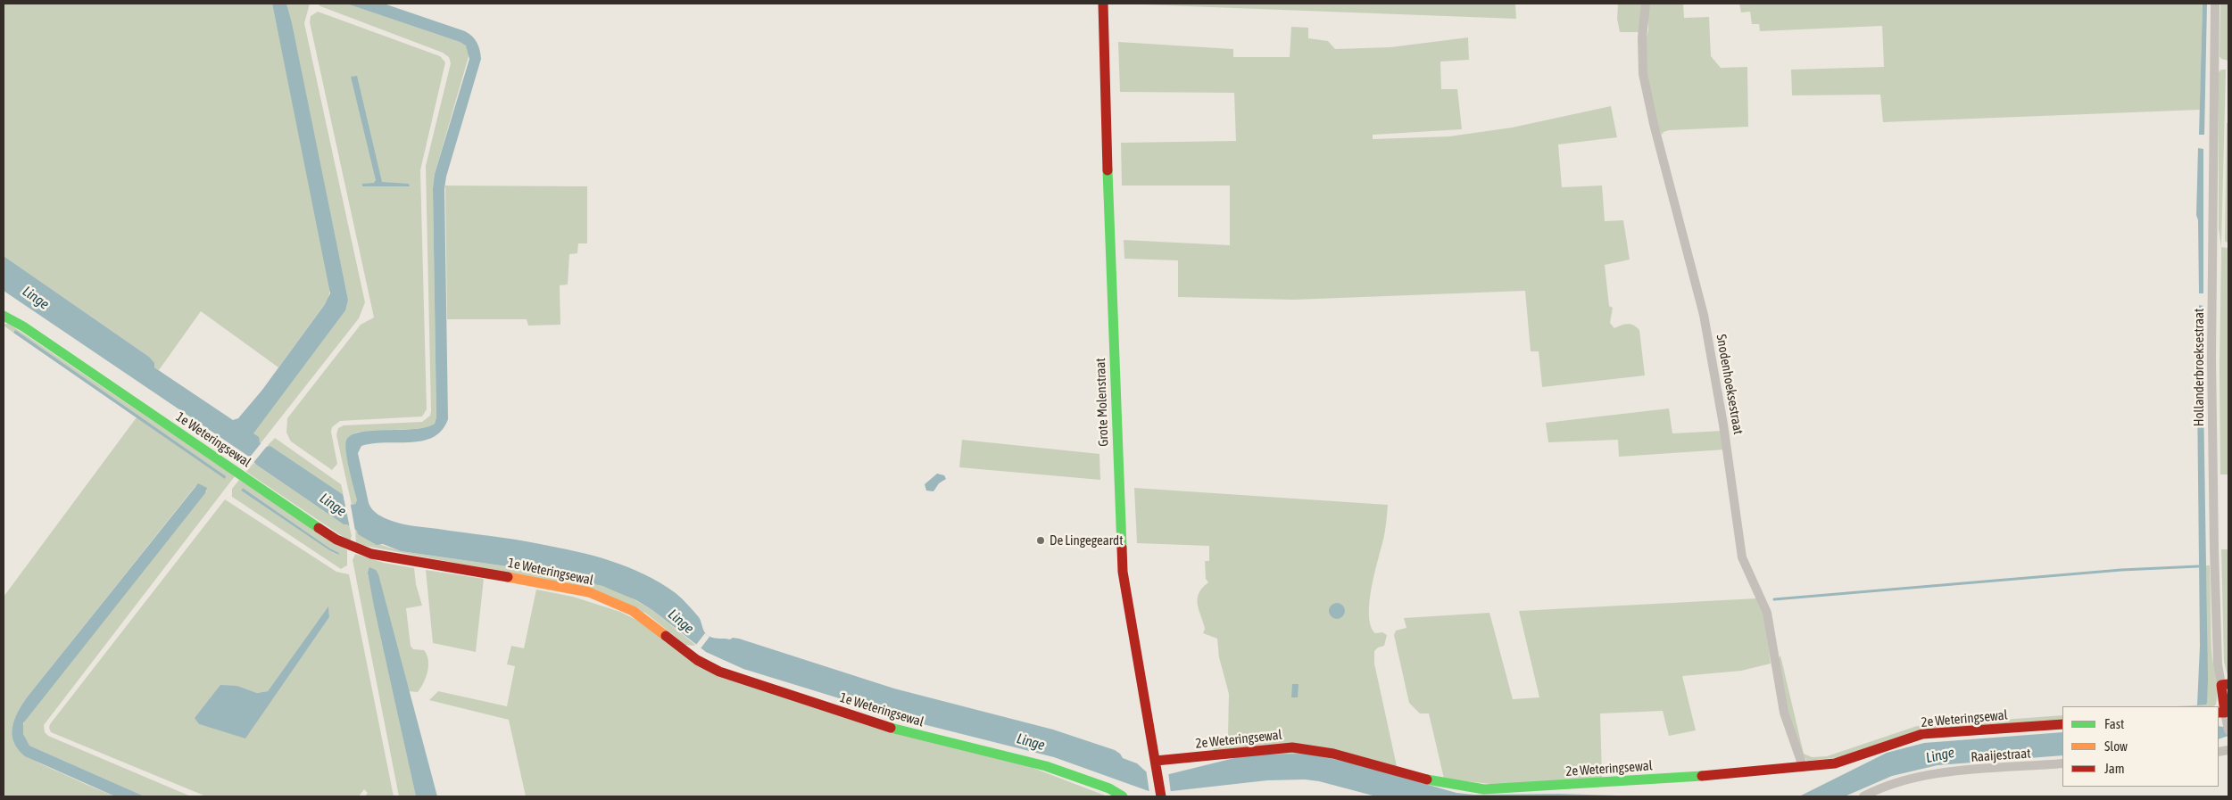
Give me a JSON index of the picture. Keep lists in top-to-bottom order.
{
  "streets": {
    "street": [
      "Hollanderbroeksestraat",
      "Snodenhoeksestraat",
      "Grote Molenstraat",
      "1e Weteringsewal",
      "2e Weteringsewal",
      "Raaijestraat"
    ]
  },
  "crossings": [
    ["Snodenhoeksestraat", "2e Weteringsewal"],
    ["Grote Molenstraat", "2e Weteringsewal"]
  ],
  "water": ["Linge"],
  "places": ["De Lingegeardt"],
  "legend": ["Fast", "Slow", "Jam"]
}
